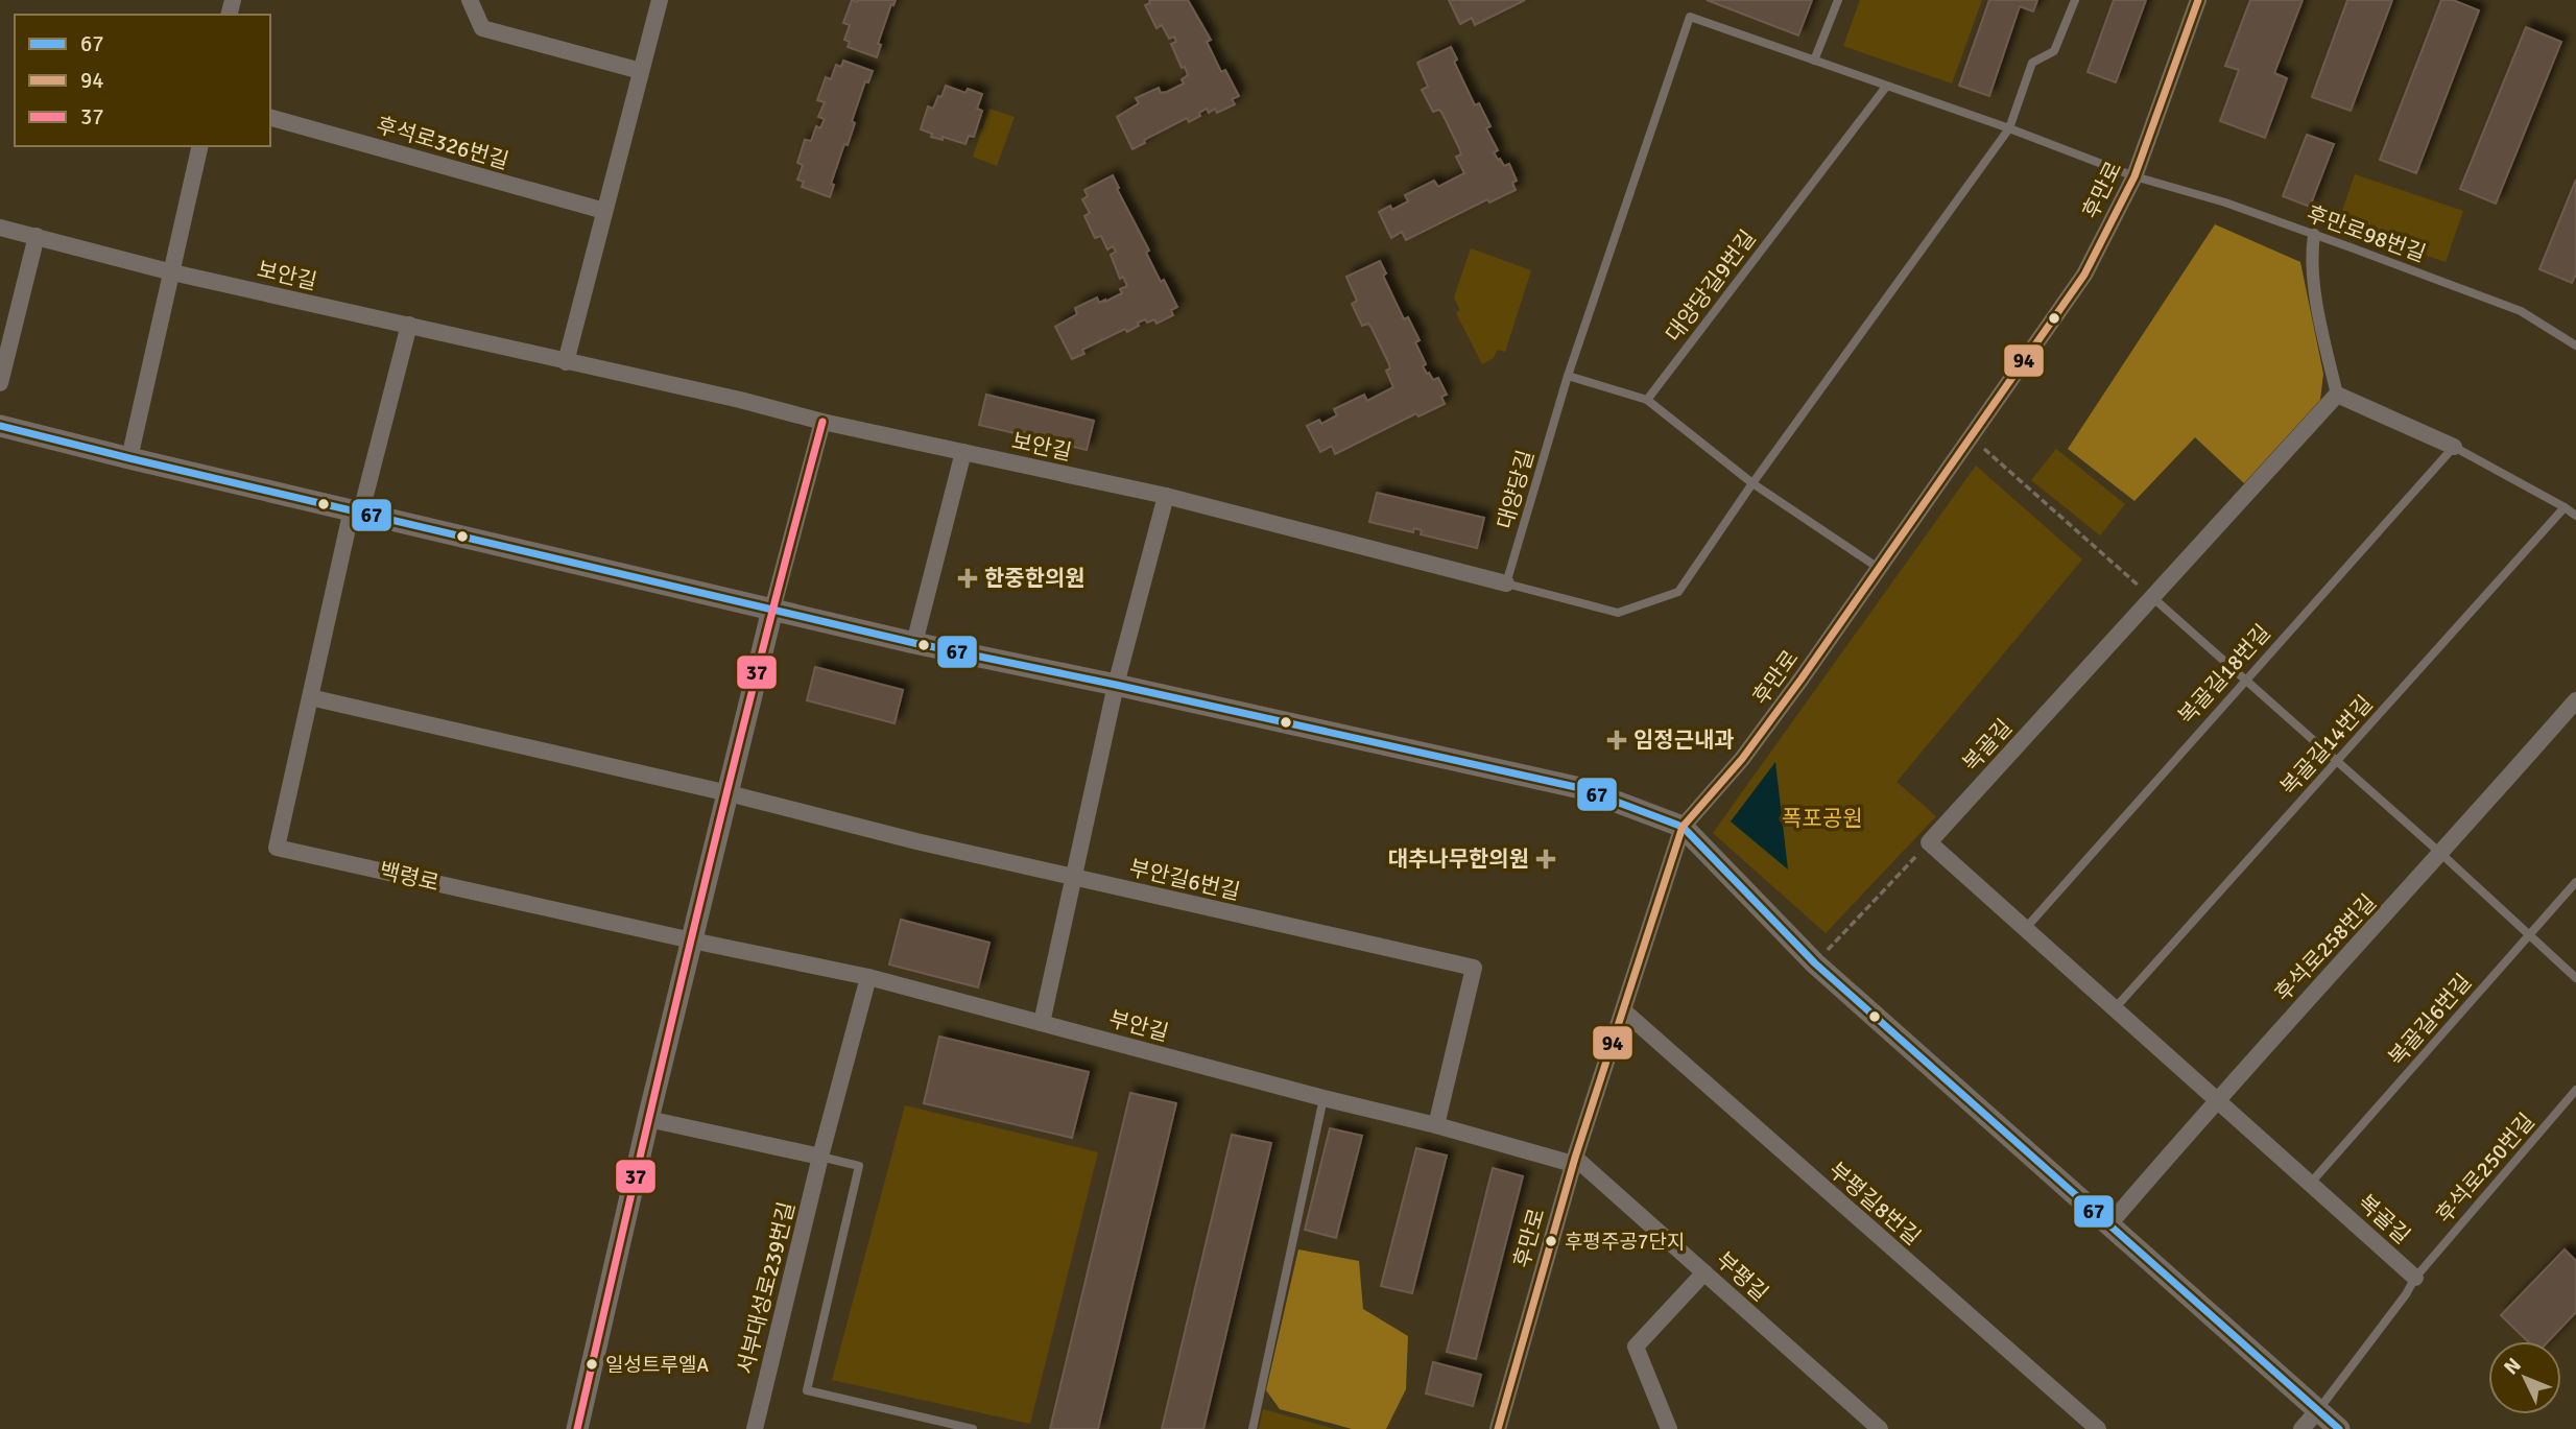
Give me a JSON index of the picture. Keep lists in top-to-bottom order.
{
  "streets": {
    "street": [
      "후석로326번길",
      "후만로",
      "보안길",
      "복골길",
      "백령로",
      "부안길6번길",
      "후석로258번길",
      "부안길",
      "부평길8번길",
      "부평길",
      "서부대성로239번길"
    ],
    "lane": [
      "후만로98번길",
      "대양당길9번길",
      "대양당길",
      "복골길18번길",
      "복골길14번길",
      "복골길6번길",
      "후석로250번길"
    ]
  },
  "crossings": [
    ["후만로", "후만로98번길"],
    ["후만로", "대양당길"],
    ["후만로", "부안길"],
    ["후만로", "부평길8번길"],
    ["후만로", "부평길"],
    ["후만로98번길", "대양당길"],
    ["보안길", "대양당길"],
    ["보안길", "백령로"],
    ["대양당길9번길", "대양당길"],
    ["복골길18번길", "복골길"],
    ["복골길", "복골길14번길"],
    ["복골길", "후석로258번길"],
    ["복골길", "복골길6번길"],
    ["복골길", "후석로250번길"],
    ["백령로", "부안길"],
    ["부안길6번길", "부안길"],
    ["부안길", "부평길"],
    ["부안길", "서부대성로239번길"]
  ],
  "parks": ["폭포공원"],
  "places": {
    "health": ["한중한의원", "임정근내과", "대추나무한의원"],
    "other": ["후평주공7단지", "일성트루엘A"]
  },
  "lines": ["transit line 94", "transit line 37", "transit line 67"],
  "legend": ["67", "94", "37"],
  "north": "top left"
}
